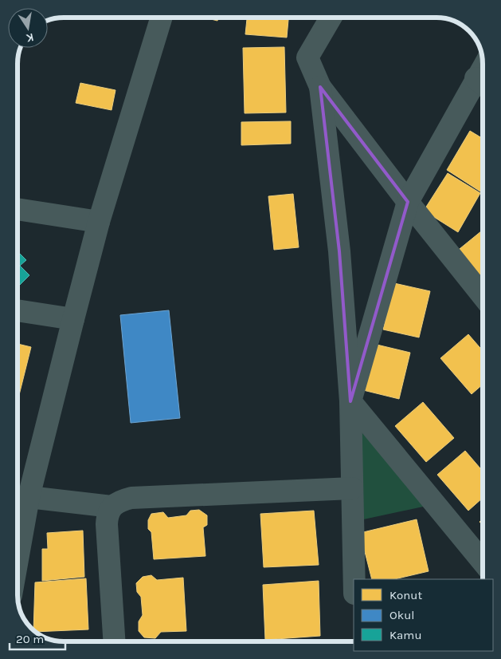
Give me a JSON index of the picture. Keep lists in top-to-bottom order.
{
  "legend": ["Konut", "Okul", "Kamu"],
  "scale_bar": "20 m",
  "north": "bottom"
}
